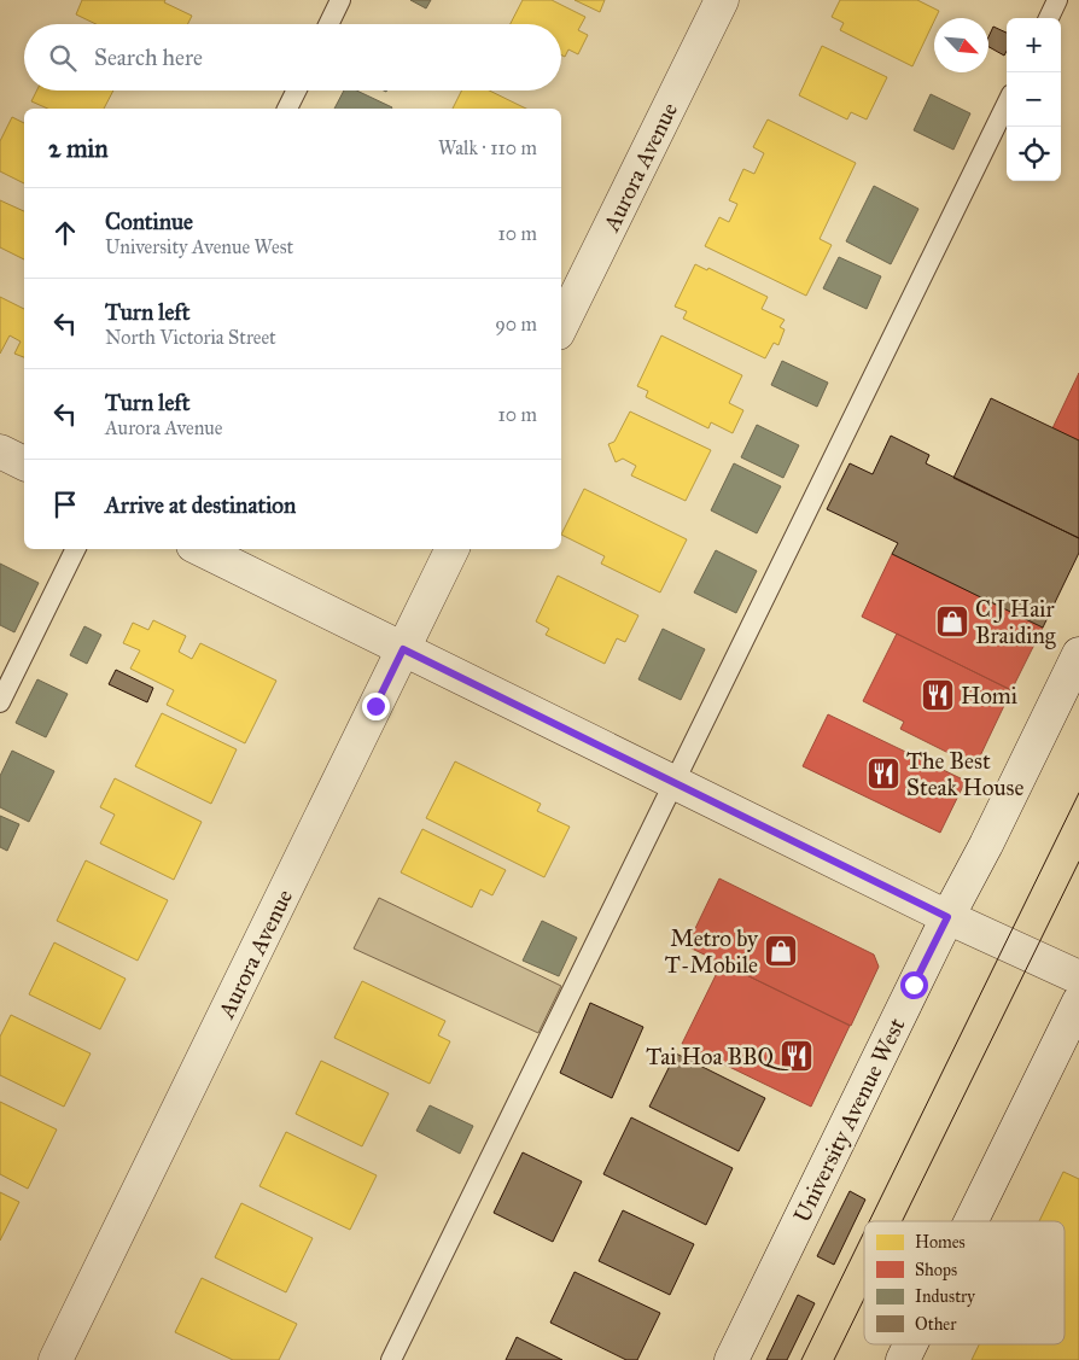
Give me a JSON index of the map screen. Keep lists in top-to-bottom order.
{
  "streets": {
    "street": ["Aurora Avenue", "University Avenue West"]
  },
  "places": {
    "shop": ["C J Hair Braiding", "Metro by T-Mobile"],
    "restaurant": ["Homi", "The Best Steak House", "Tai Hoa BBQ"]
  },
  "legend": [
    "Homes",
    "Shops",
    "Industry",
    "Other"
  ],
  "north": "bottom right",
  "page": {
    "map_buttons": ["+", "−"],
    "search": "Search here",
    "heading": ["2 min", "Walk · 110 m"],
    "list": [
      ["Continue", "University Avenue West", "10 m"],
      ["Turn left", "North Victoria Street", "90 m"],
      ["Turn left", "Aurora Avenue", "10 m"],
      "Arrive at destination"
    ]
  }
}
